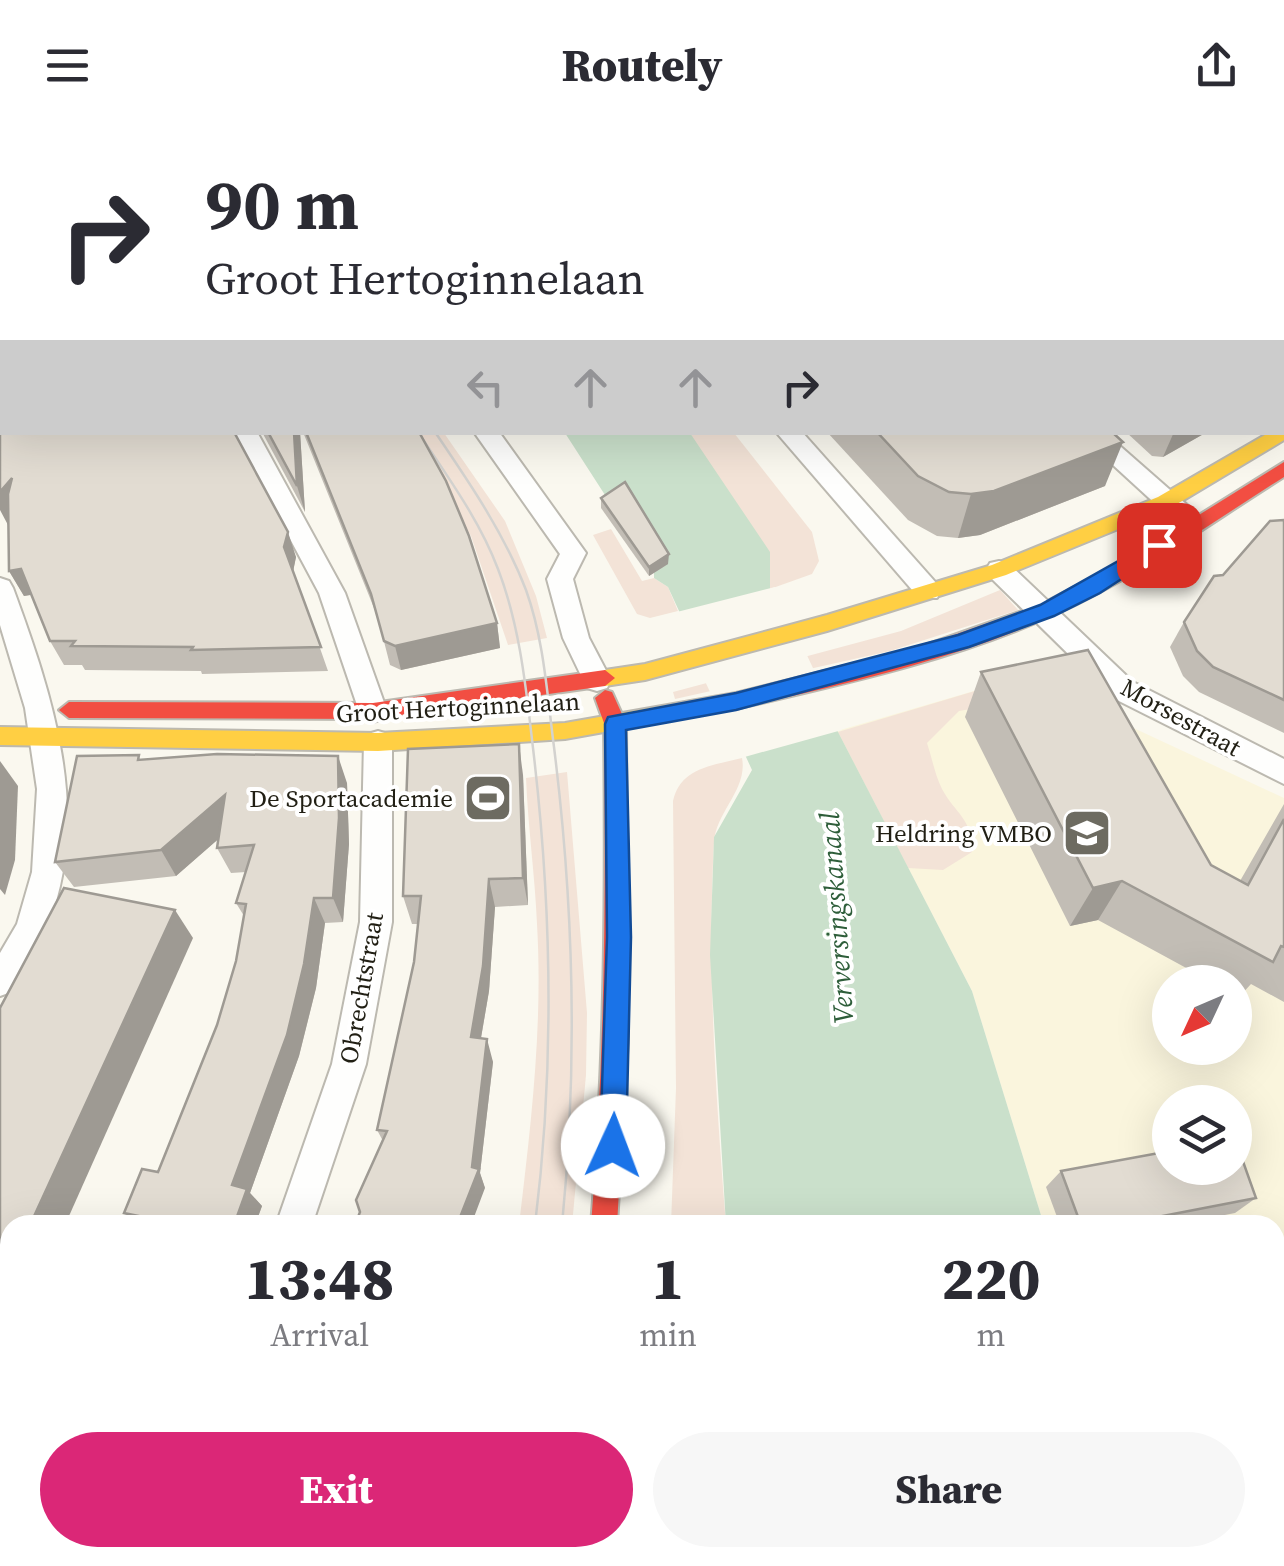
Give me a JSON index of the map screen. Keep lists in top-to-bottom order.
{
  "streets": {
    "street": ["Groot Hertoginnelaan", "Morsestraat", "Obrechtstraat"]
  },
  "crossings": [
    ["Groot Hertoginnelaan", "Morsestraat"],
    ["Groot Hertoginnelaan", "Obrechtstraat"]
  ],
  "water": ["Verversingskanaal"],
  "places": {
    "sports": ["De Sportacademie"],
    "school or university": ["Heldring VMBO"]
  },
  "north": "bottom left",
  "page": {
    "header": "Routely",
    "turn": ["90 m", "Groot Hertoginnelaan"],
    "eta": [
      "13:48",
      "Arrival",
      "1",
      "min",
      "220",
      "m"
    ],
    "buttons": ["Exit", "Share"]
  }
}
